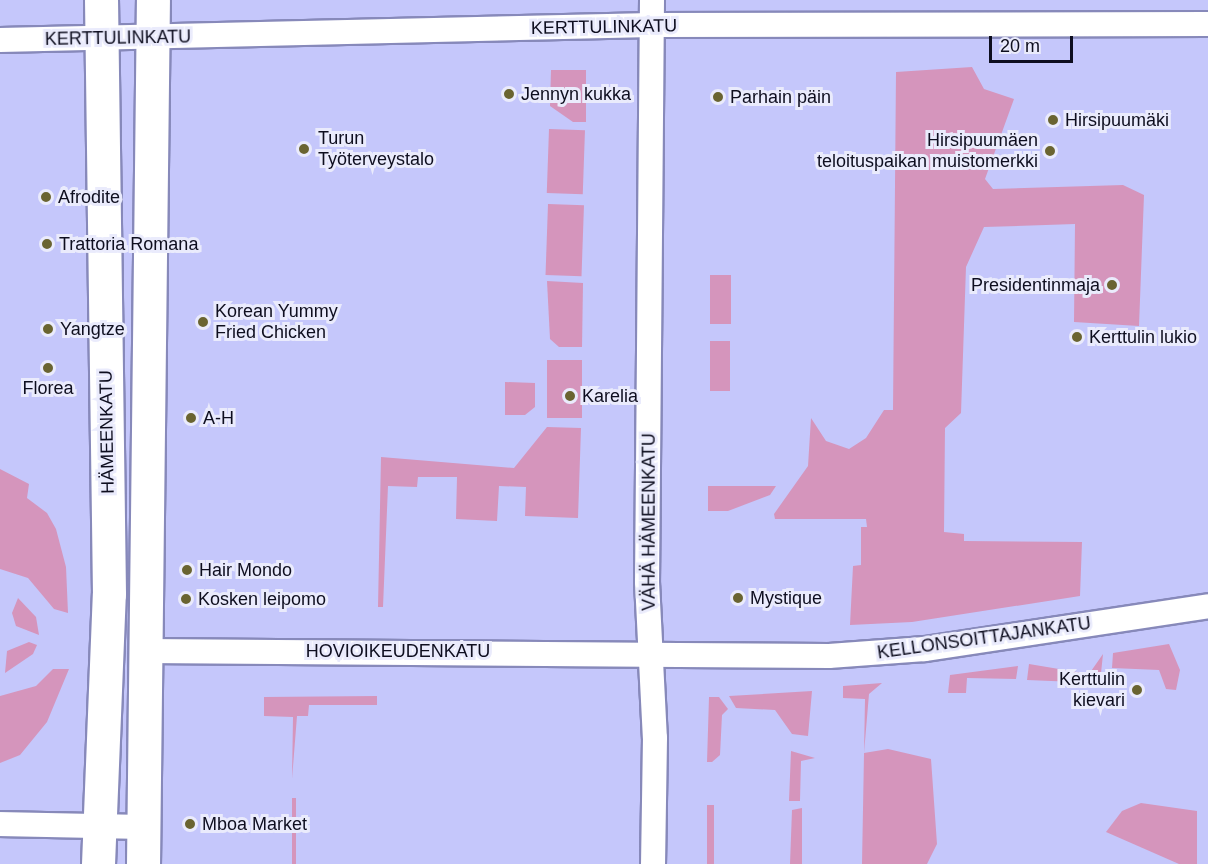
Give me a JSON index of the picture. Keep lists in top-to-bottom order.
{
  "streets": {
    "highway": ["HÄMEENKATU"],
    "street": [
      "KERTTULINKATU",
      "VÄHÄ HÄMEENKATU",
      "KELLONSOITTAJANKATU",
      "HOVIOIKEUDENKATU"
    ]
  },
  "crossings": [
    ["KERTTULINKATU", "HÄMEENKATU"],
    ["KERTTULINKATU", "VÄHÄ HÄMEENKATU"],
    ["VÄHÄ HÄMEENKATU", "KELLONSOITTAJANKATU"],
    ["VÄHÄ HÄMEENKATU", "HOVIOIKEUDENKATU"],
    ["KELLONSOITTAJANKATU", "HOVIOIKEUDENKATU"]
  ],
  "places": [
    "Jennyn kukka",
    "Parhain päin",
    "Hirsipuumäki",
    "Turun Työterveystalo",
    "Hirsipuumäen teloituspaikan muistomerkki",
    "Afrodite",
    "Trattoria Romana",
    "Presidentinmaja",
    "Korean Yummy Fried Chicken",
    "Yangtze",
    "Kerttulin lukio",
    "Florea",
    "Karelia",
    "A-H",
    "Hair Mondo",
    "Mystique",
    "Kosken leipomo",
    "Kerttulin kievari",
    "Mboa Market"
  ],
  "scale_bar": "20 m"
}
